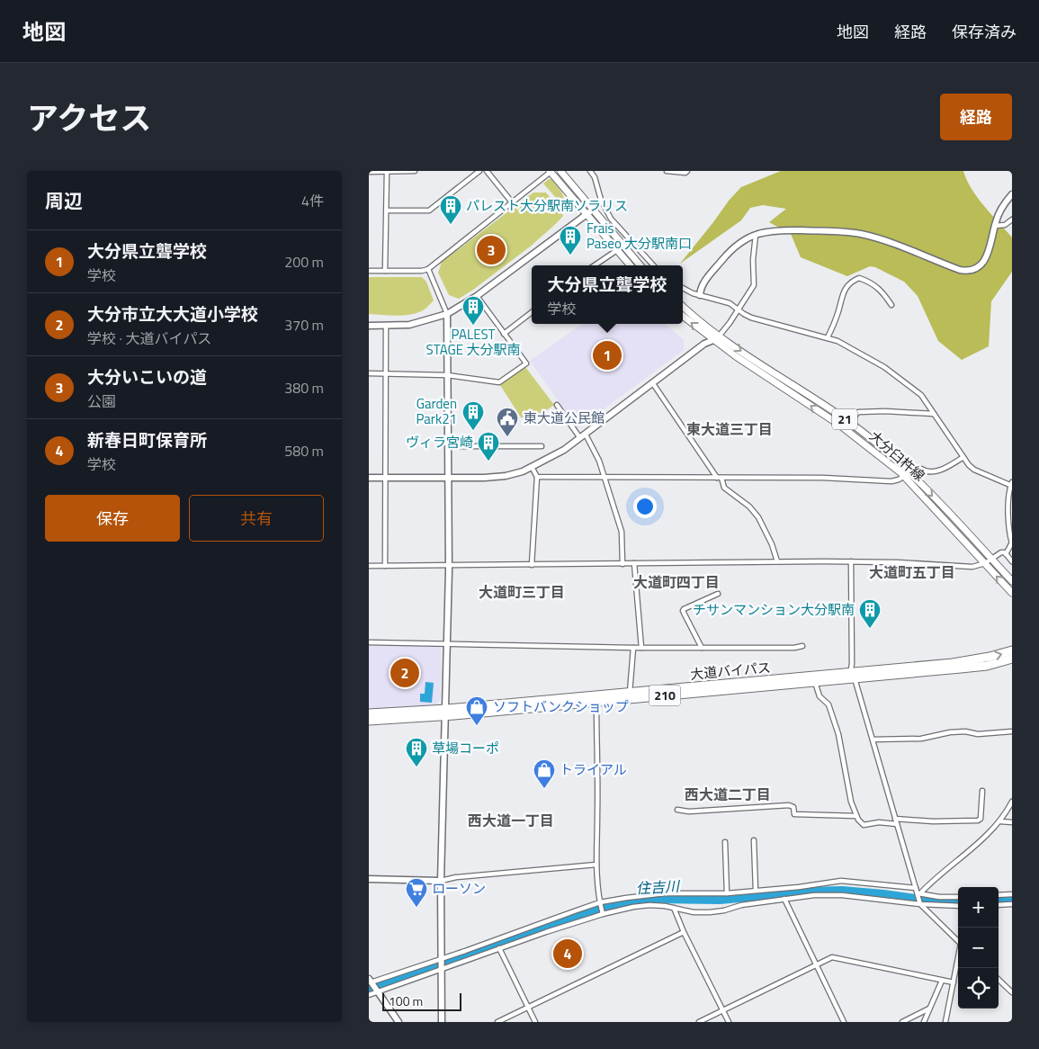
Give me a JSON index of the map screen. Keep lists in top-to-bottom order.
{
  "streets": {
    "highway": ["大道バイパス", "210"],
    "main road": ["21", "大分臼杵線"]
  },
  "districts": [
    "東大道三丁目",
    "大道町五丁目",
    "大道町四丁目",
    "大道町三丁目",
    "西大道二丁目",
    "西大道一丁目"
  ],
  "water": ["住吉川"],
  "places": {
    "building": [
      "パレスト大分駅南ソラリス",
      "Frais Paseo 大分駅南口",
      "PALEST STAGE 大分駅南",
      "Garden Park21",
      "ヴィラ宮崎",
      "チサンマンション大分駅南",
      "草場コーポ"
    ],
    "public building": ["東大道公民館"],
    "shop": ["ソフトバンクショップ", "トライアル"],
    "supermarket": ["ローソン"]
  },
  "scale_bar": "100 m",
  "page": {
    "header": "地図",
    "nav": ["地図", "経路", "保存済み"],
    "title": "アクセス",
    "buttons": [
      "経路",
      ["保存", "共有"]
    ],
    "heading": ["周辺", "4件"],
    "list": [
      {
        "mark": "1",
        "name": "大分県立聾学校",
        "note": "学校",
        "value": "200 m"
      },
      {
        "mark": "2",
        "name": "大分市立大大道小学校",
        "note": "学校 · 大道バイパス",
        "value": "370 m"
      },
      {
        "mark": "3",
        "name": "大分いこいの道",
        "note": "公園",
        "value": "380 m"
      },
      {
        "mark": "4",
        "name": "新春日町保育所",
        "note": "学校",
        "value": "580 m"
      }
    ],
    "pins": [
      "3",
      "1",
      "2",
      "4"
    ],
    "popup": ["大分県立聾学校", "学校"],
    "map_buttons": ["+", "−"],
    "scale": "100 m"
  }
}
